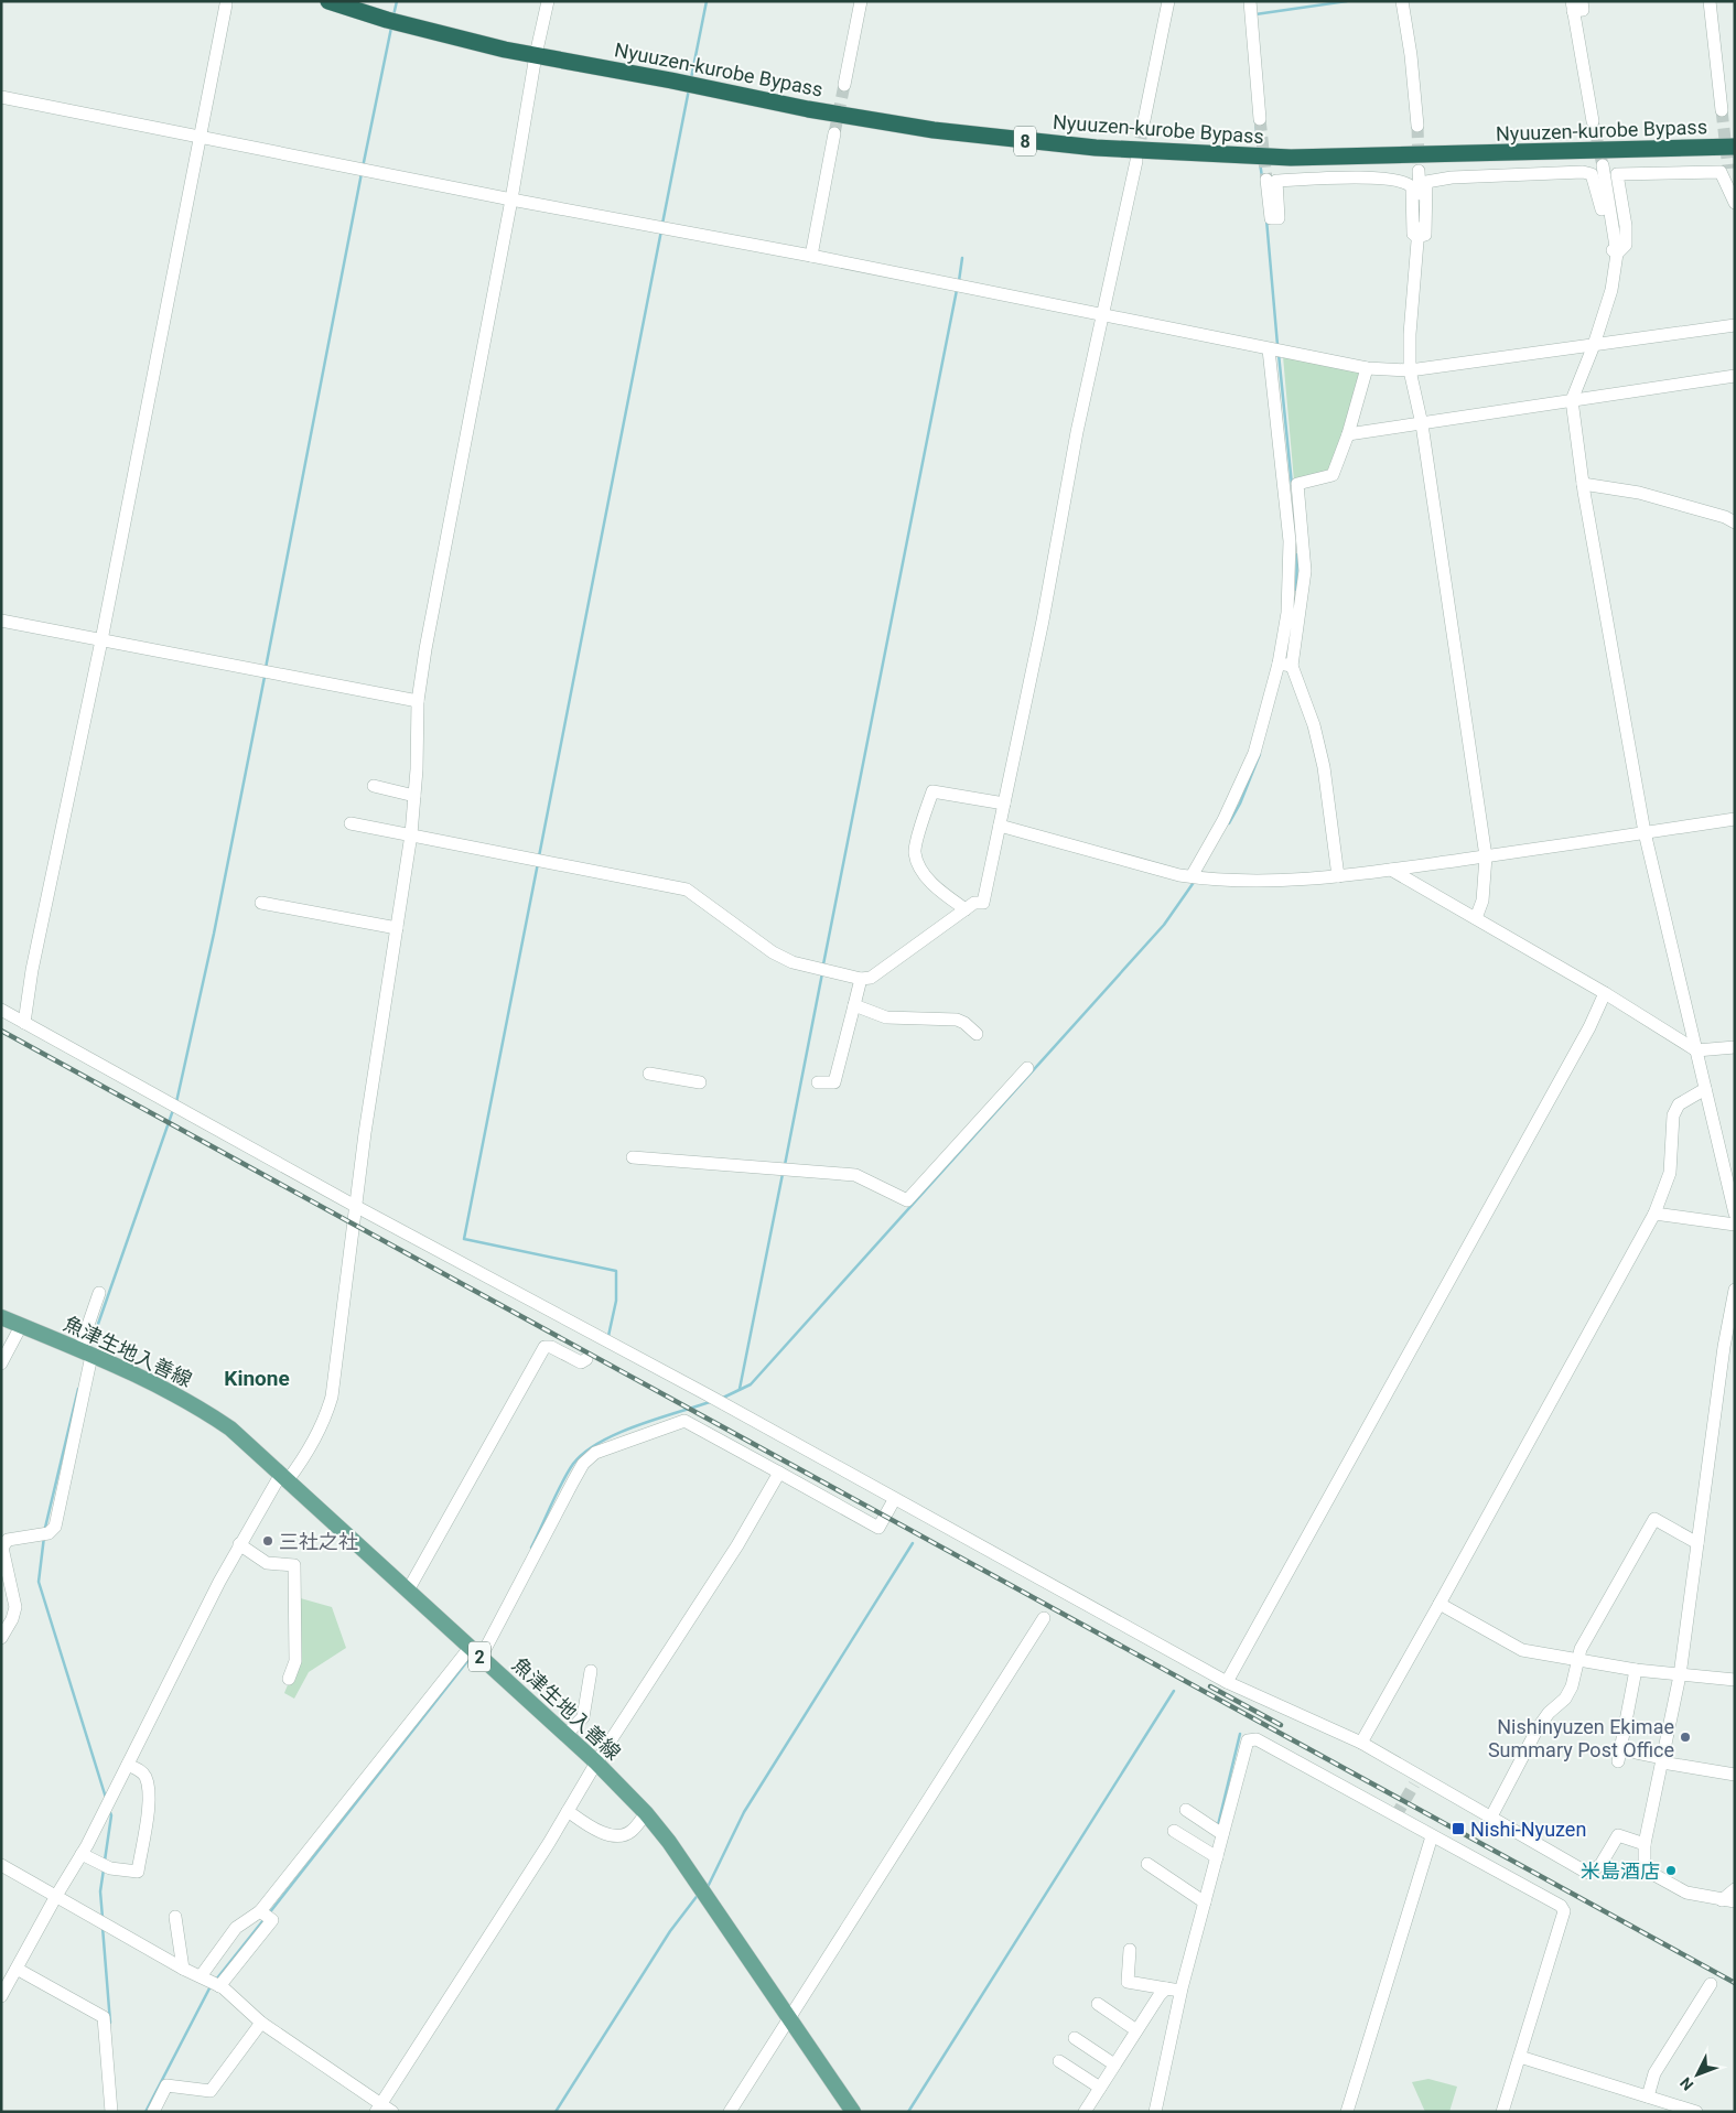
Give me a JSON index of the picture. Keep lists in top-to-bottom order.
{
  "streets": {
    "highway": ["Nyuuzen-kurobe Bypass", "8"],
    "main road": ["魚津生地入善線", "2"]
  },
  "districts": ["Kinone"],
  "places": {
    "other": ["三社之社", "Nishinyuzen Ekimae Summary Post Office", "米島酒店"],
    "transit": ["Nishi-Nyuzen"]
  },
  "north": "bottom left"
}
